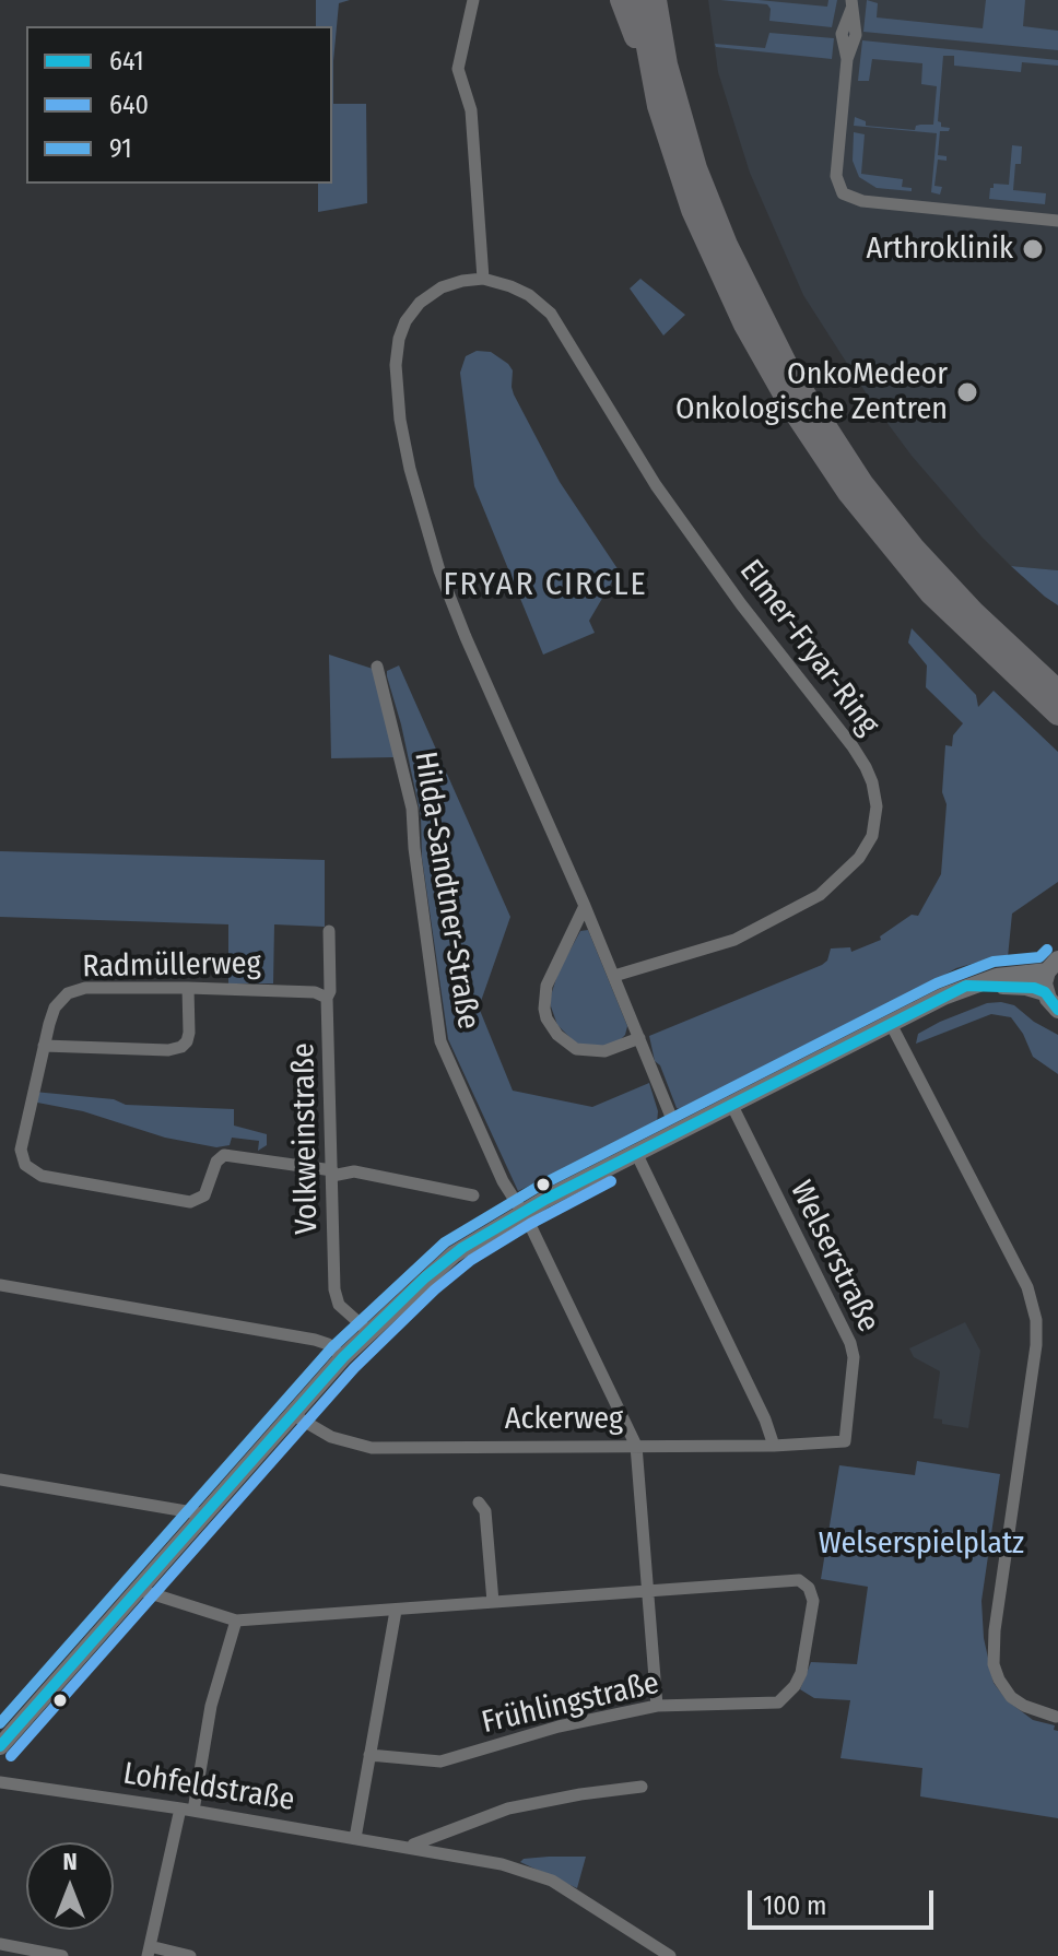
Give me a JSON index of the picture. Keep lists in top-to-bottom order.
{
  "streets": {
    "street": [
      "Elmer-Fryar-Ring",
      "Hilda-Sandtner-Straße",
      "Radmüllerweg",
      "Volkweinstraße",
      "Welserstraße",
      "Ackerweg",
      "Frühlingstraße",
      "Lohfeldstraße"
    ]
  },
  "crossings": [
    ["Hilda-Sandtner-Straße", "Ackerweg"],
    ["Radmüllerweg", "Volkweinstraße"],
    ["Welserstraße", "Ackerweg"]
  ],
  "districts": ["FRYAR CIRCLE"],
  "parks": ["Welserspielplatz"],
  "places": ["Arthroklinik", "OnkoMedeor Onkologische Zentren"],
  "lines": ["transit line 91", "transit line 641", "transit line 640"],
  "legend": ["641", "640", "91"],
  "scale_bar": "100 m",
  "north": "top"
}
